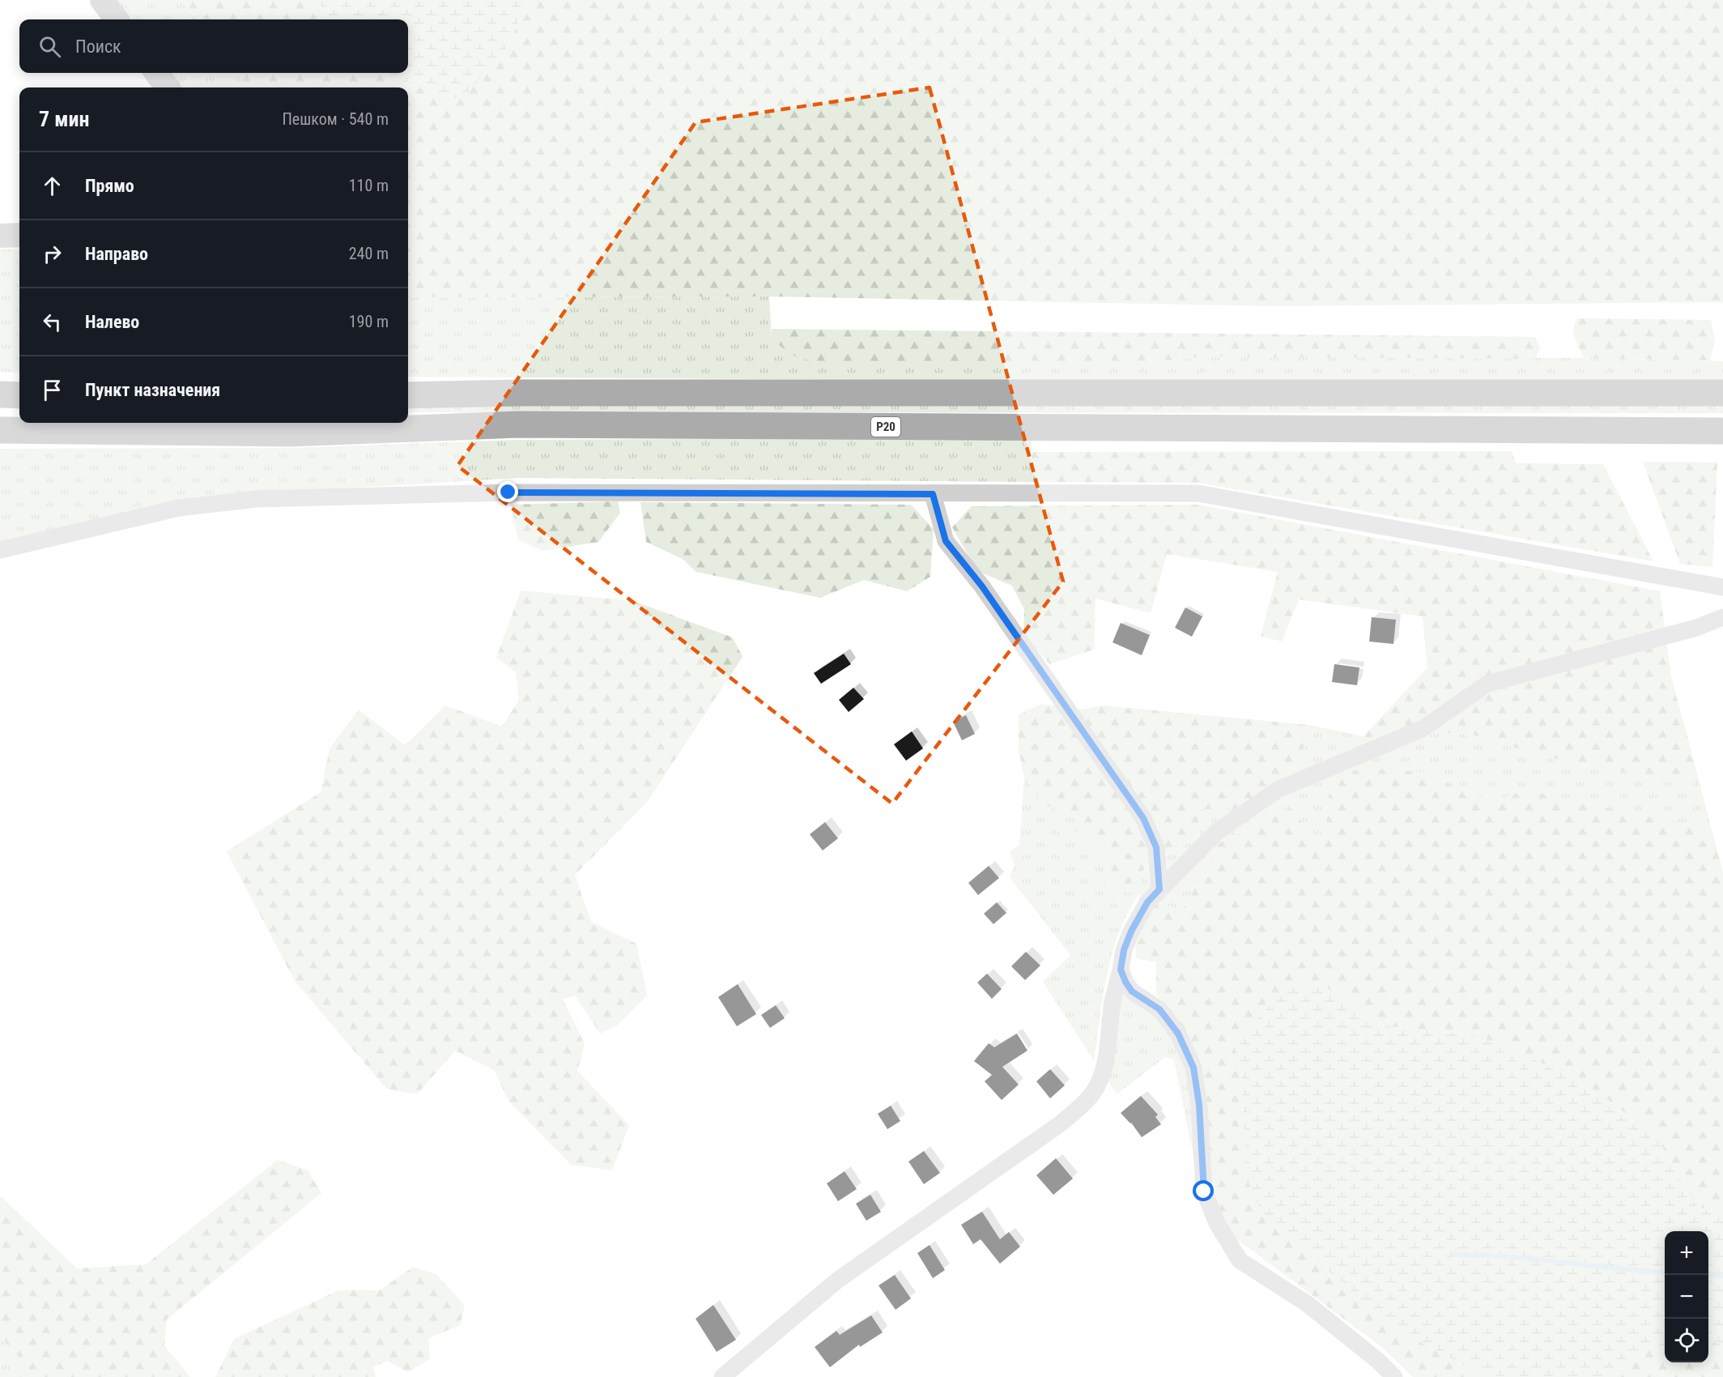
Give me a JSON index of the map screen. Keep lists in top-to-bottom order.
{
  "streets": {
    "main road": ["Р20"]
  },
  "page": {
    "search": "Поиск",
    "heading": ["7 мин", "Пешком · 540 m"],
    "list": [
      ["Прямо", "110 m"],
      ["Направо", "240 m"],
      ["Налево", "190 m"],
      "Пункт назначения"
    ],
    "map_buttons": ["+", "−"]
  }
}
